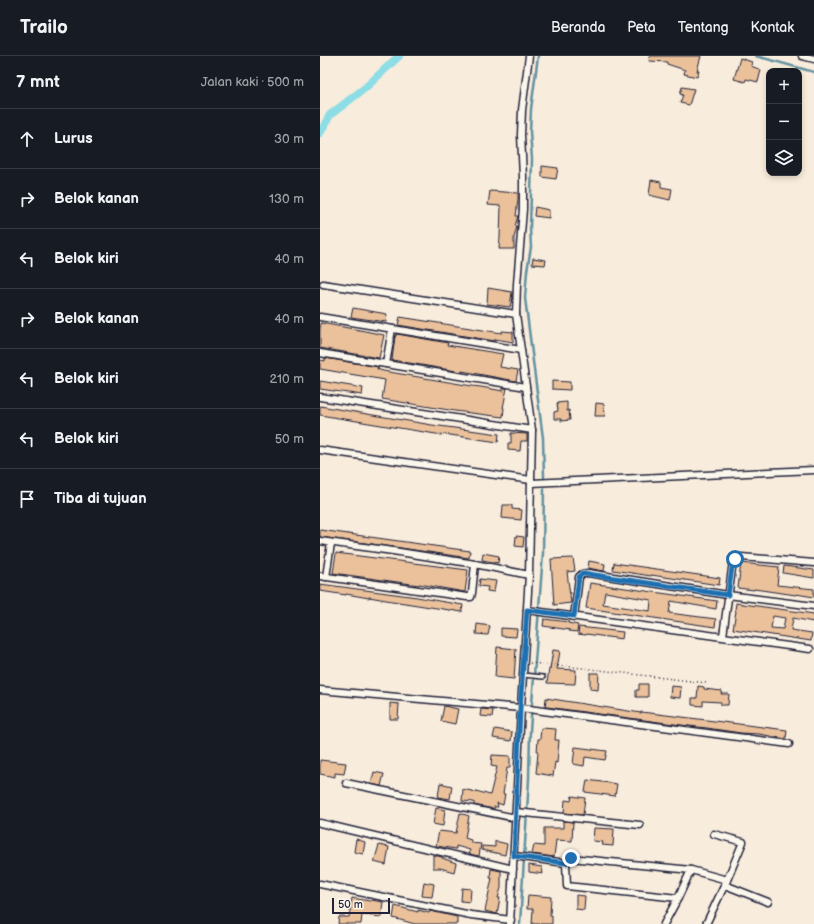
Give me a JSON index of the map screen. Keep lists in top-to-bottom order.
{
  "scale_bar": "50 m",
  "page": {
    "header": "Trailo",
    "nav": [
      "Beranda",
      "Peta",
      "Tentang",
      "Kontak"
    ],
    "heading": ["7 mnt", "Jalan kaki · 500 m"],
    "map_buttons": ["+", "−"],
    "list": [
      ["Lurus", "30 m"],
      ["Belok kanan", "130 m"],
      ["Belok kiri", "40 m"],
      ["Belok kanan", "40 m"],
      ["Belok kiri", "210 m"],
      ["Belok kiri", "50 m"],
      "Tiba di tujuan"
    ],
    "scale": "50 m"
  }
}
